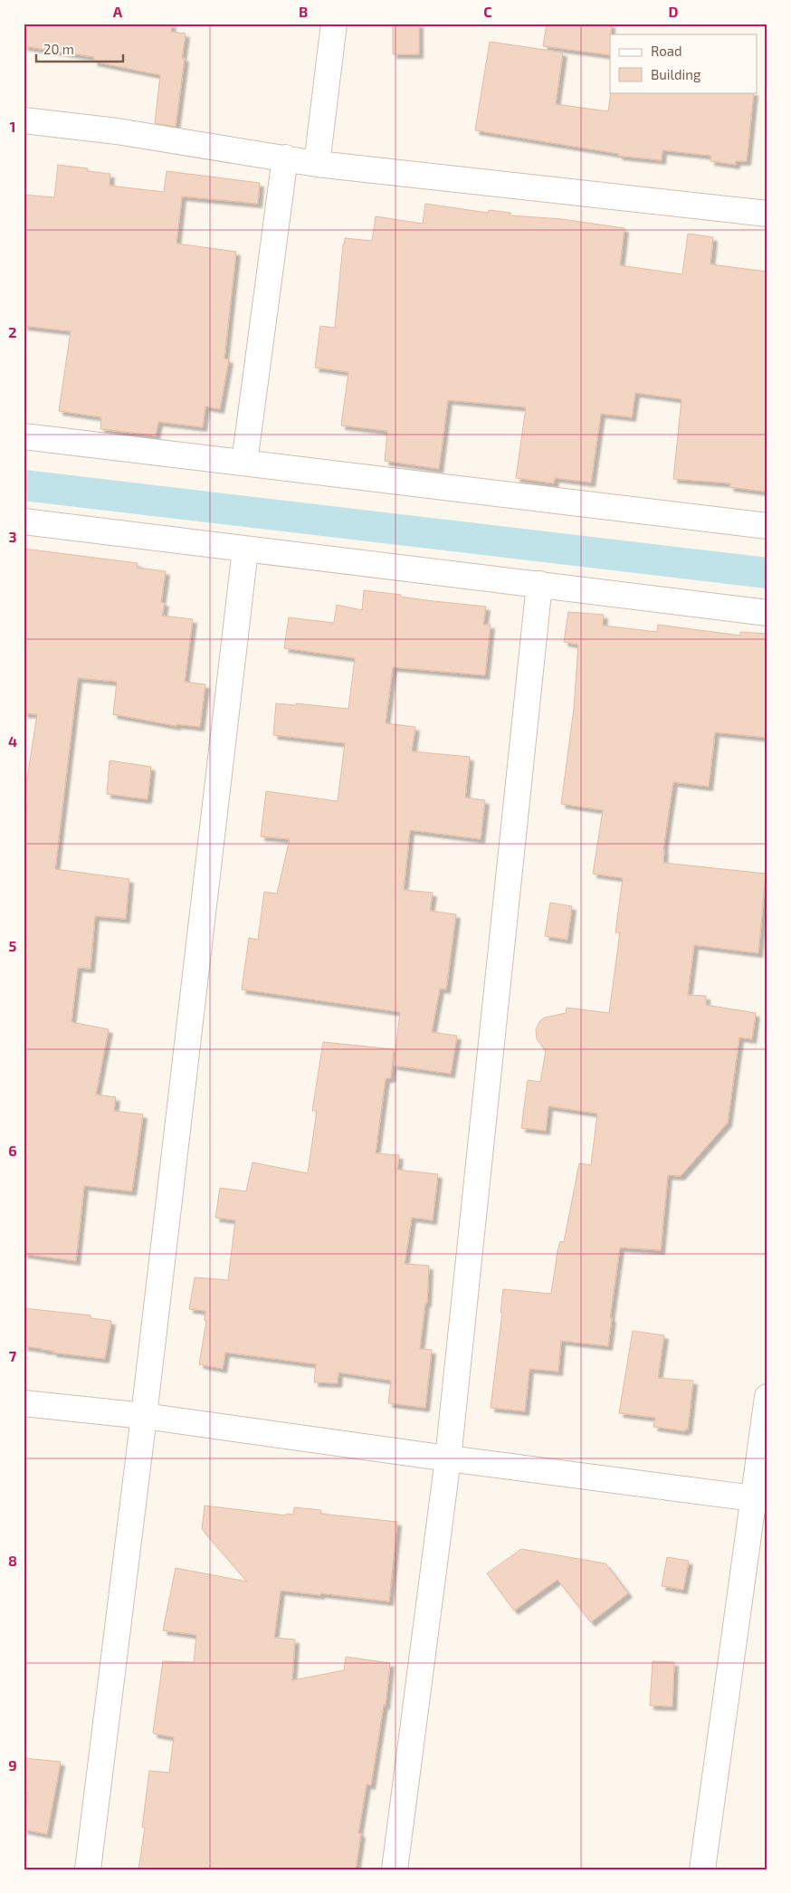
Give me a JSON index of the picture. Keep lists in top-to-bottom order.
{
  "legend": ["Road", "Building"],
  "scale_bar": "20 m",
  "grid": {
    "columns": [
      "A",
      "B",
      "C",
      "D"
    ],
    "rows": [
      "1",
      "2",
      "3",
      "4",
      "5",
      "6",
      "7",
      "8",
      "9"
    ]
  }
}
